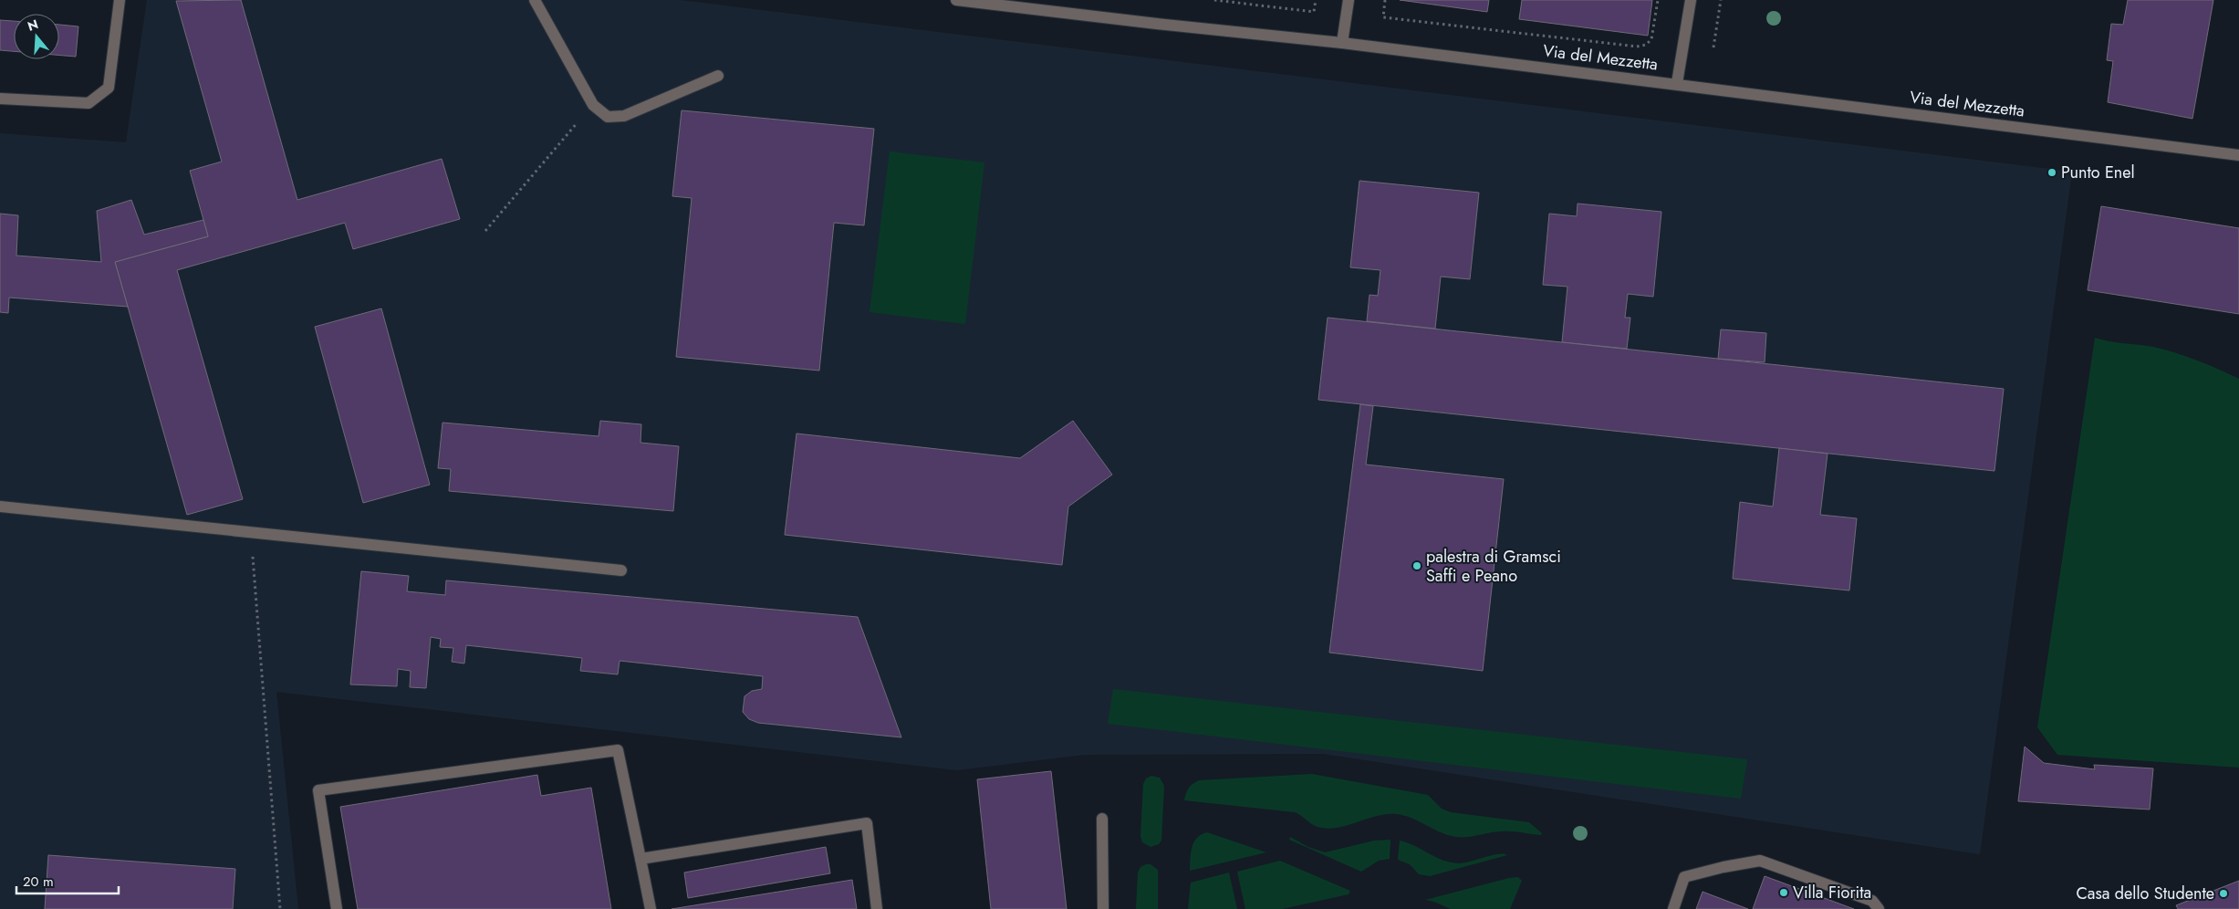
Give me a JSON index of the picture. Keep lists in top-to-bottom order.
{
  "streets": {
    "street": ["Via del Mezzetta"]
  },
  "places": [
    "Punto Enel",
    "palestra di Gramsci Saffi e Peano",
    "Villa Fiorita",
    "Casa dello Studente"
  ],
  "scale_bar": "20 m",
  "north": "top"
}
